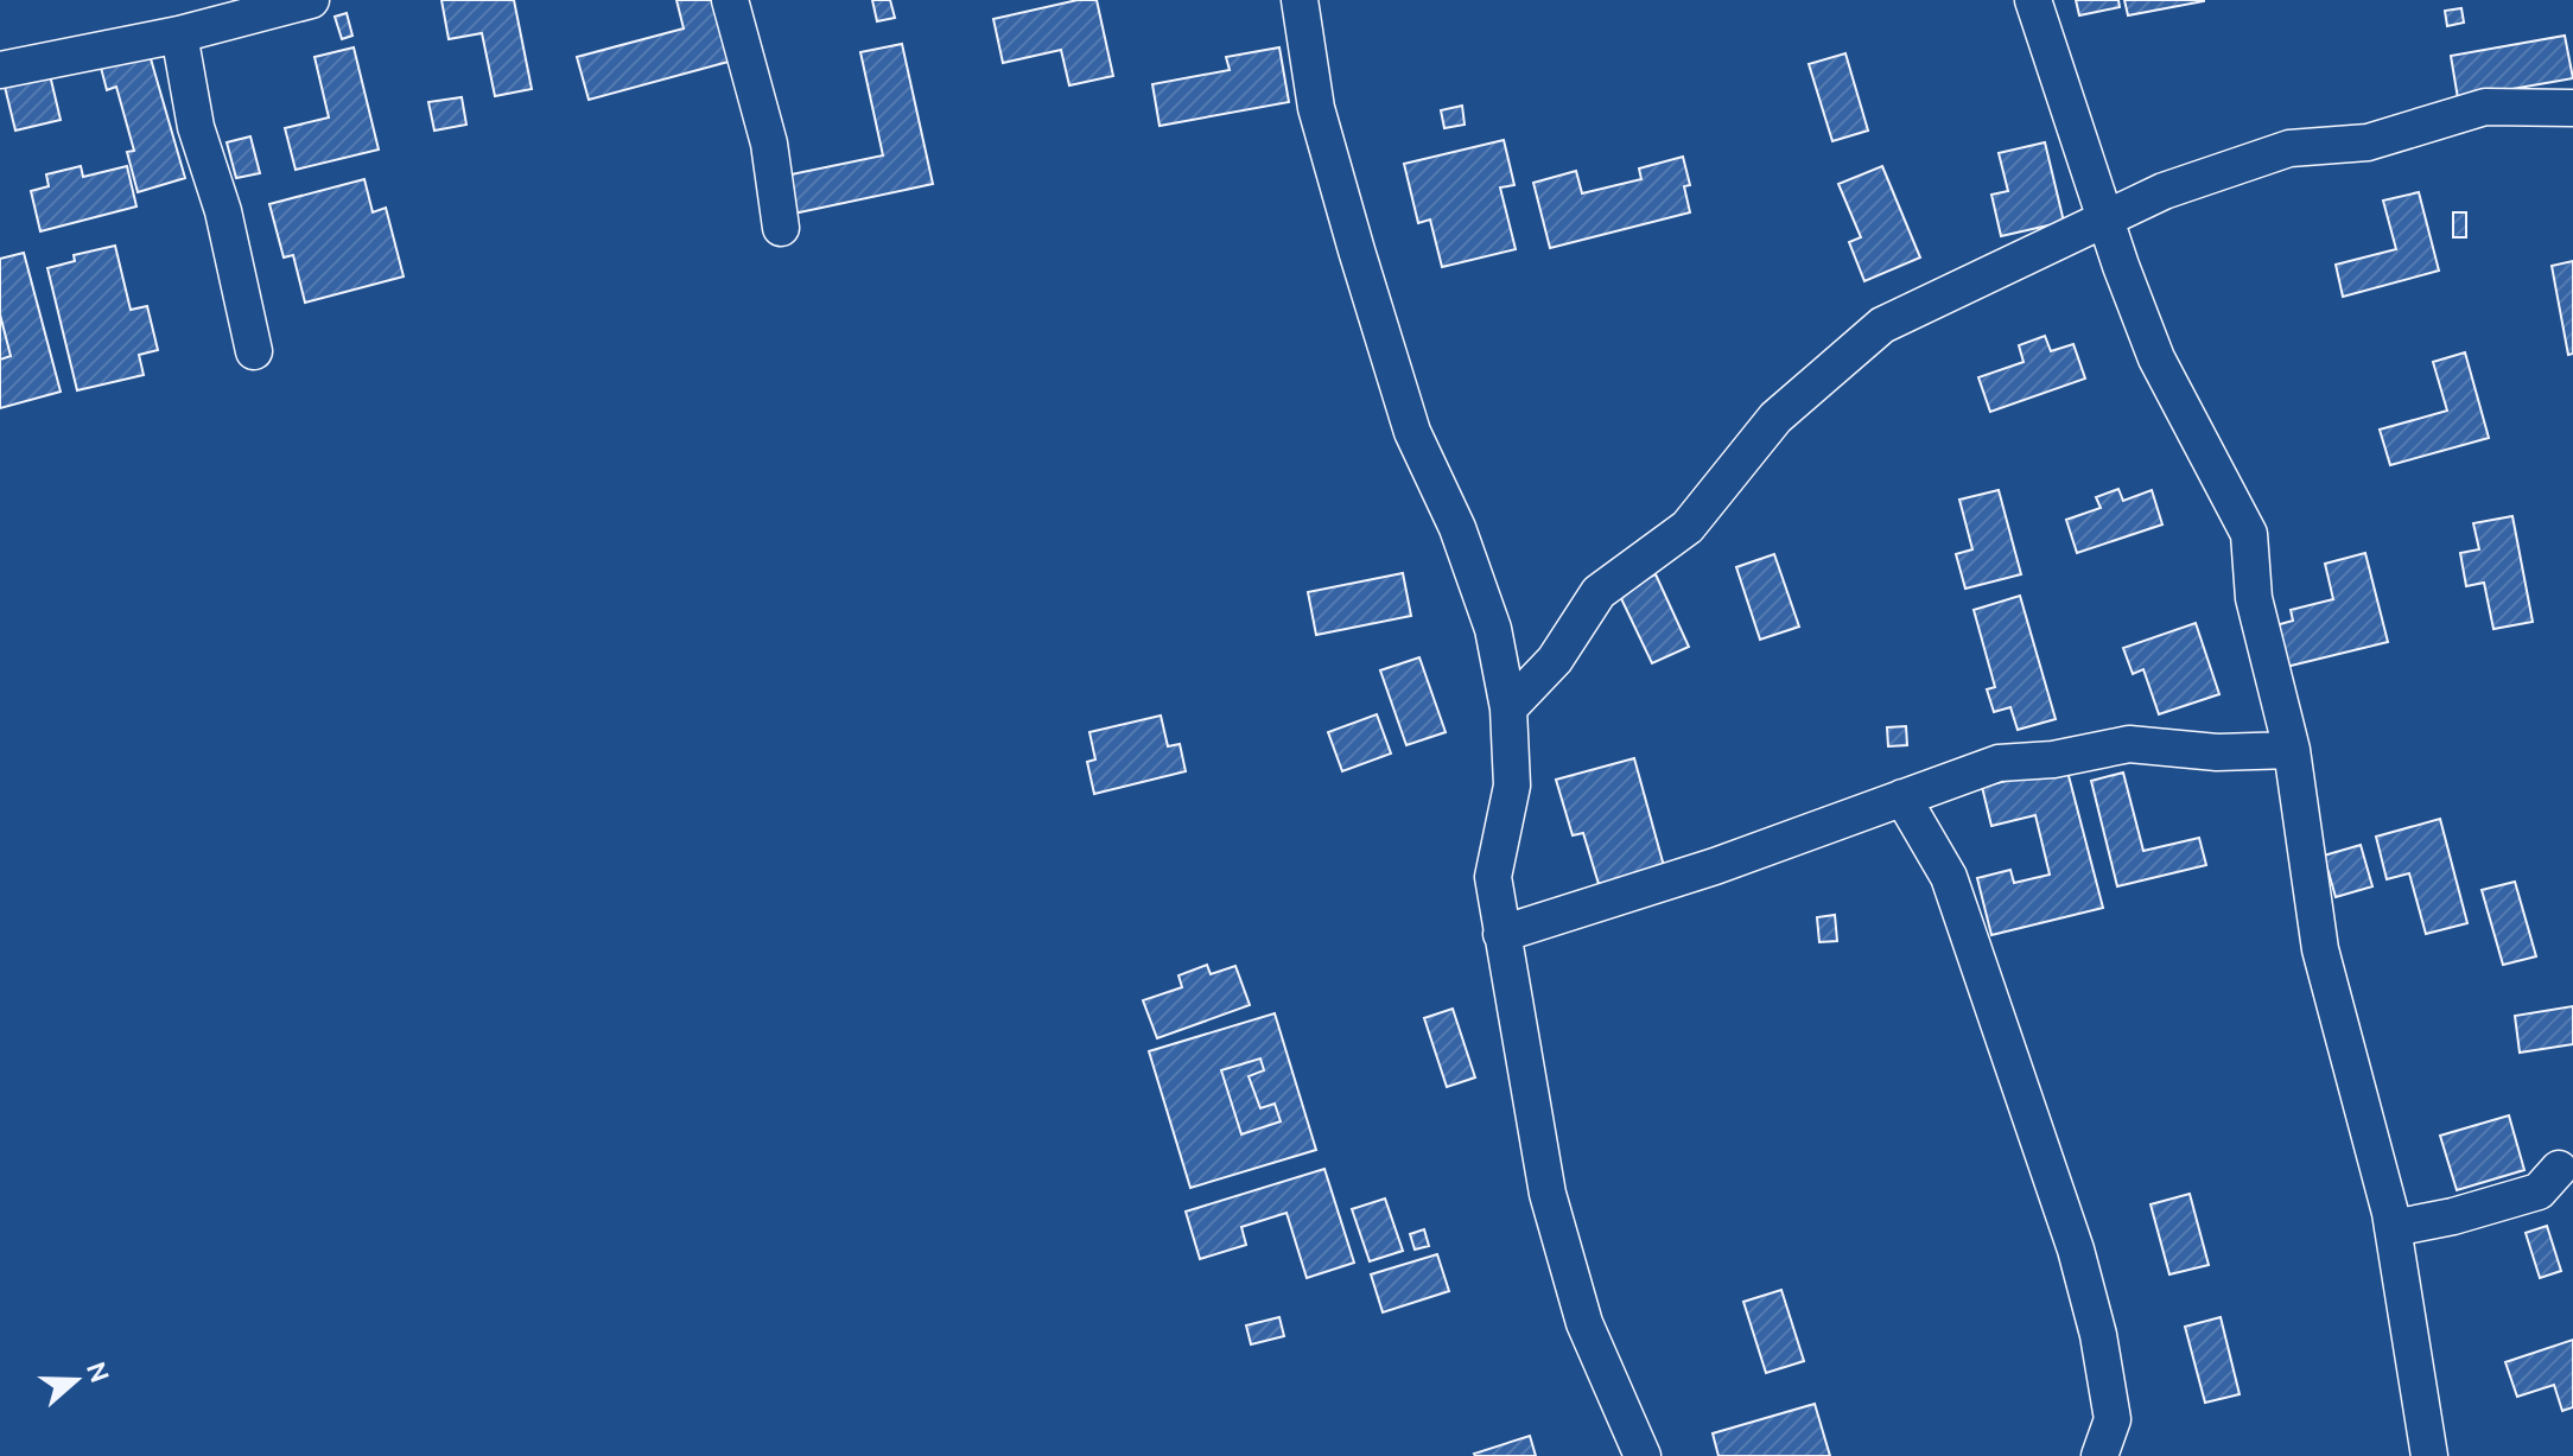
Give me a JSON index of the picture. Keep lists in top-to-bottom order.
{
  "north": "right"
}
